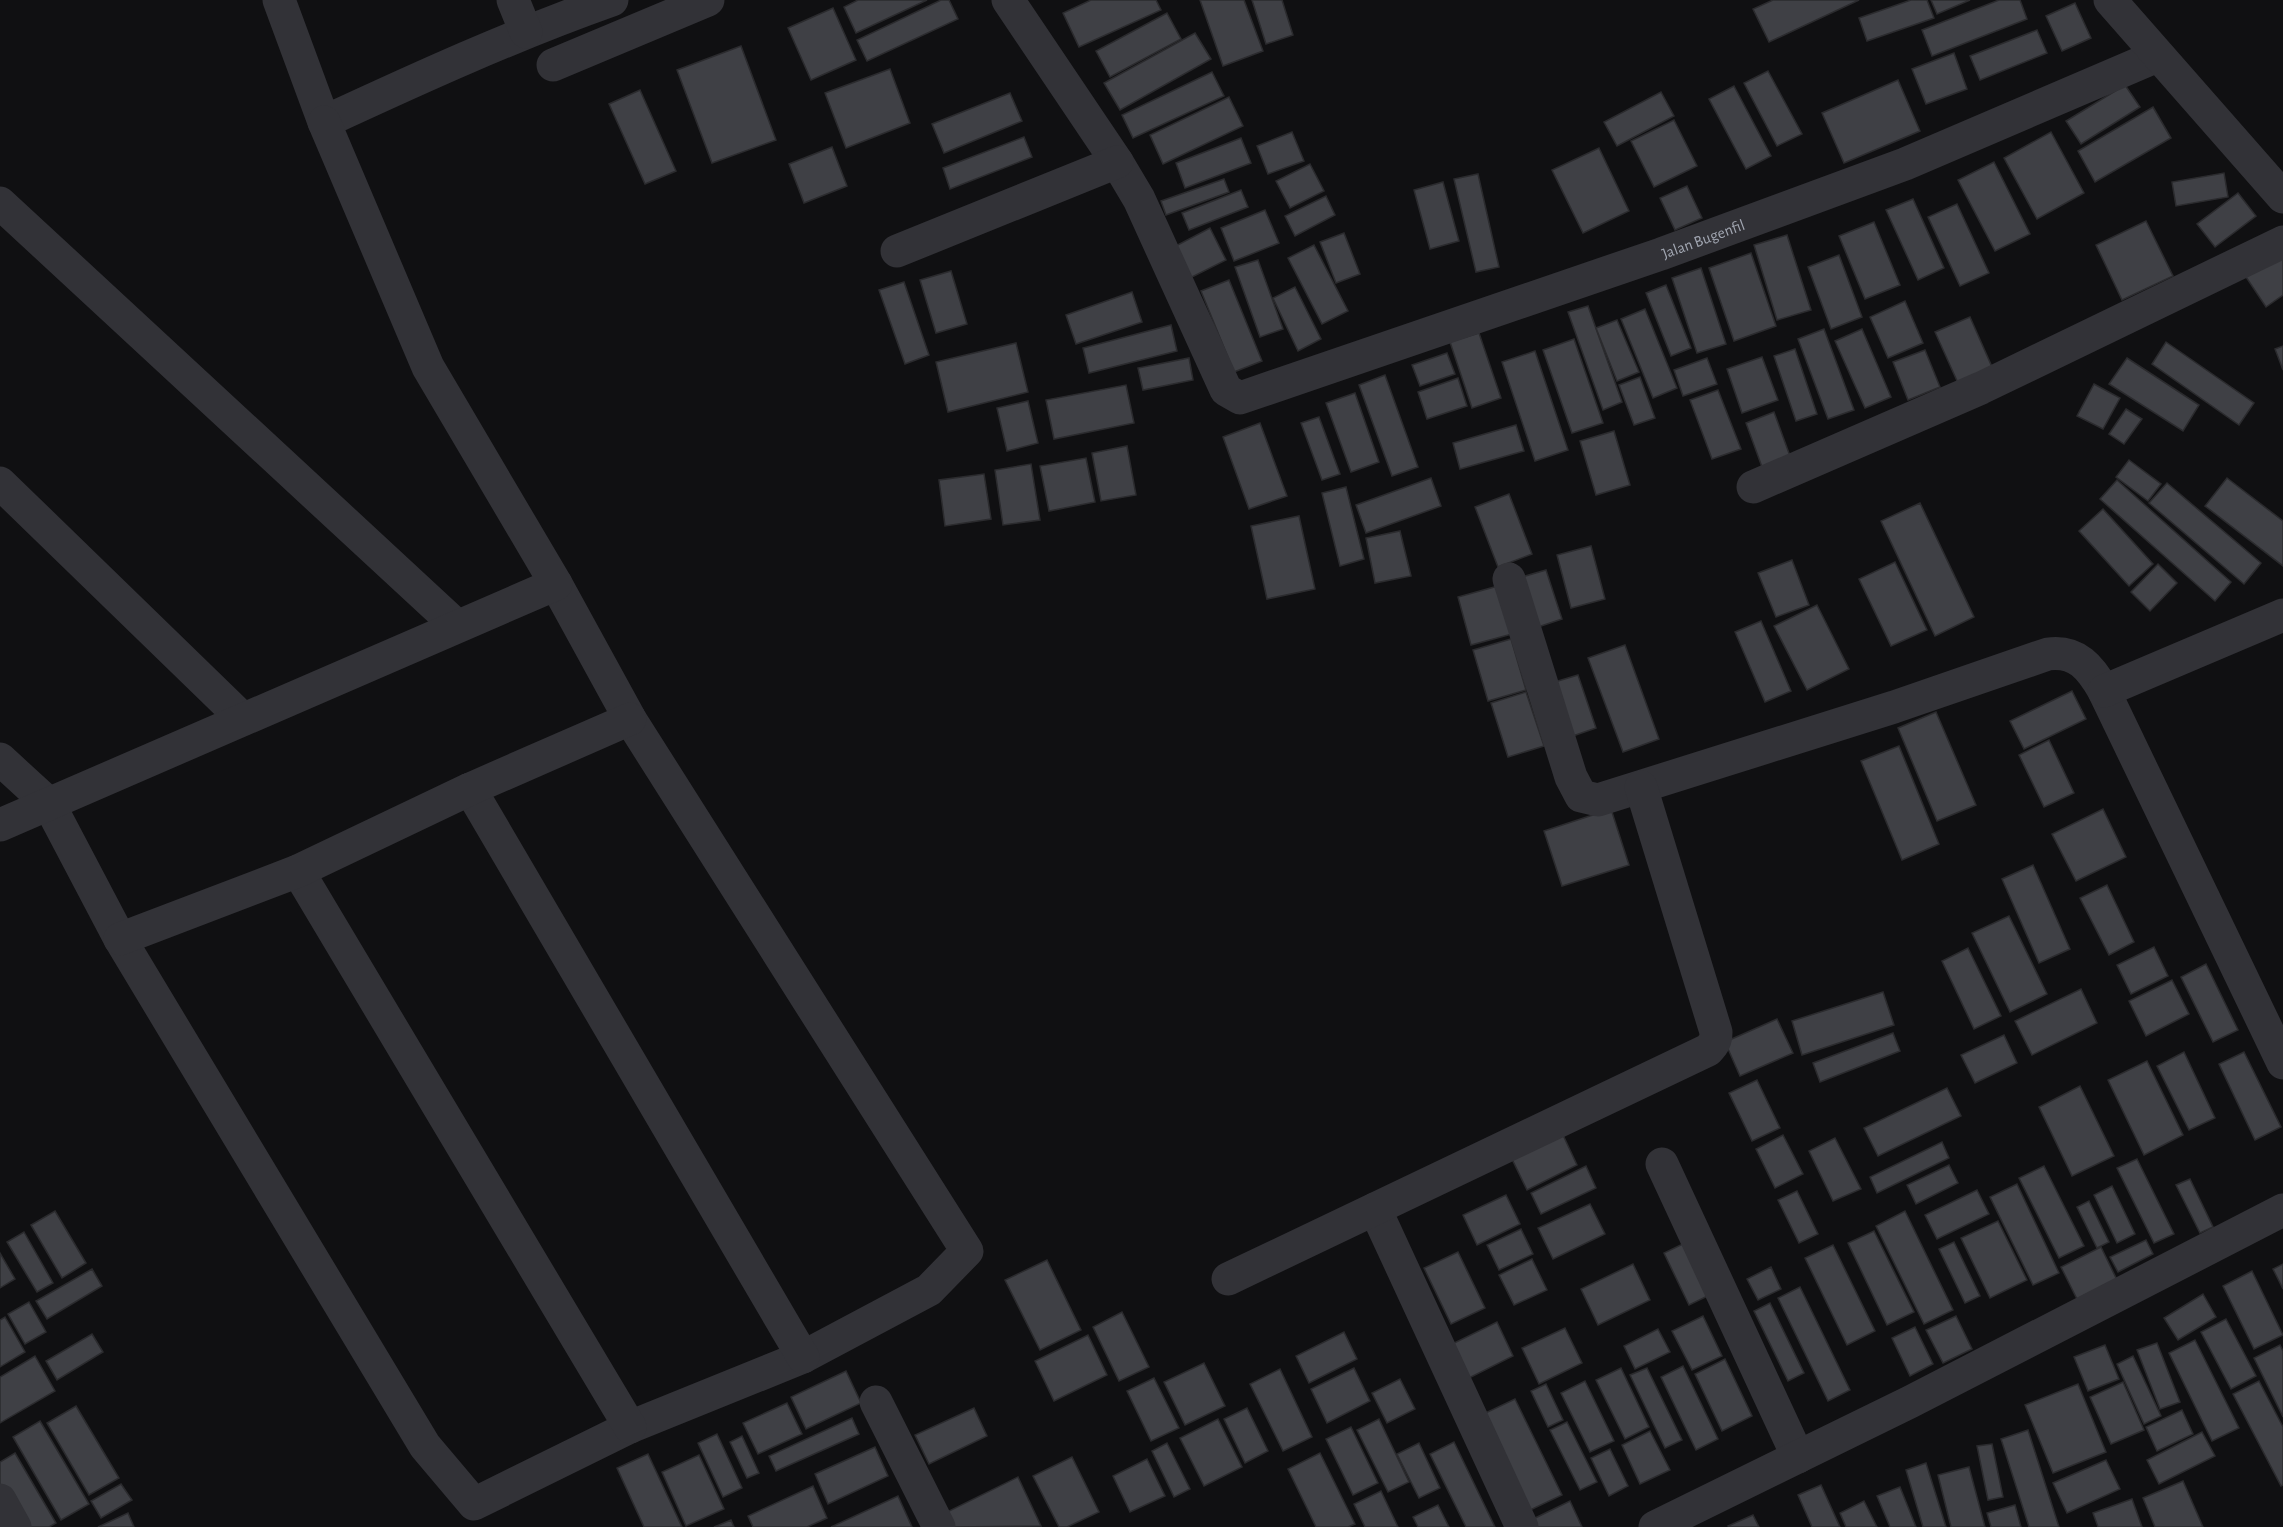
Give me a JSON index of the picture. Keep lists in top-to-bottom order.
{
  "streets": {
    "street": ["Jalan Bugenfil"]
  }
}
